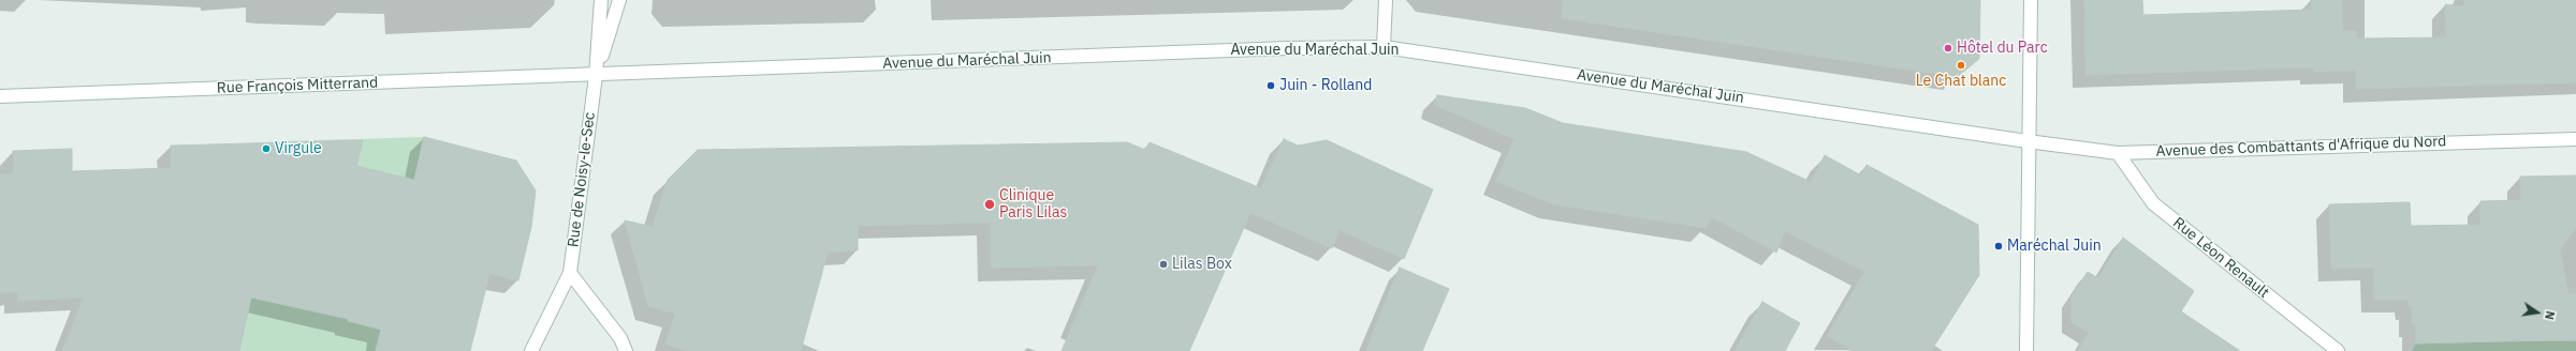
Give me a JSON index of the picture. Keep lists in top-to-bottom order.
{
  "streets": {
    "street": [
      "Avenue du Maréchal Juin",
      "Rue François Mitterrand",
      "Avenue des Combattants d'Afrique du Nord",
      "Rue de Noisy-le-Sec",
      "Rue Léon Renault"
    ]
  },
  "crossings": [
    ["Avenue du Maréchal Juin", "Rue François Mitterrand"],
    ["Avenue du Maréchal Juin", "Avenue des Combattants d'Afrique du Nord"],
    ["Avenue du Maréchal Juin", "Rue de Noisy-le-Sec"],
    ["Rue François Mitterrand", "Rue de Noisy-le-Sec"],
    ["Avenue des Combattants d'Afrique du Nord", "Rue Léon Renault"]
  ],
  "places": [
    "Hôtel du Parc",
    "Le Chat blanc",
    "Juin - Rolland",
    "Virgule",
    "Clinique Paris Lilas",
    "Maréchal Juin",
    "Lilas Box"
  ],
  "north": "right"
}
